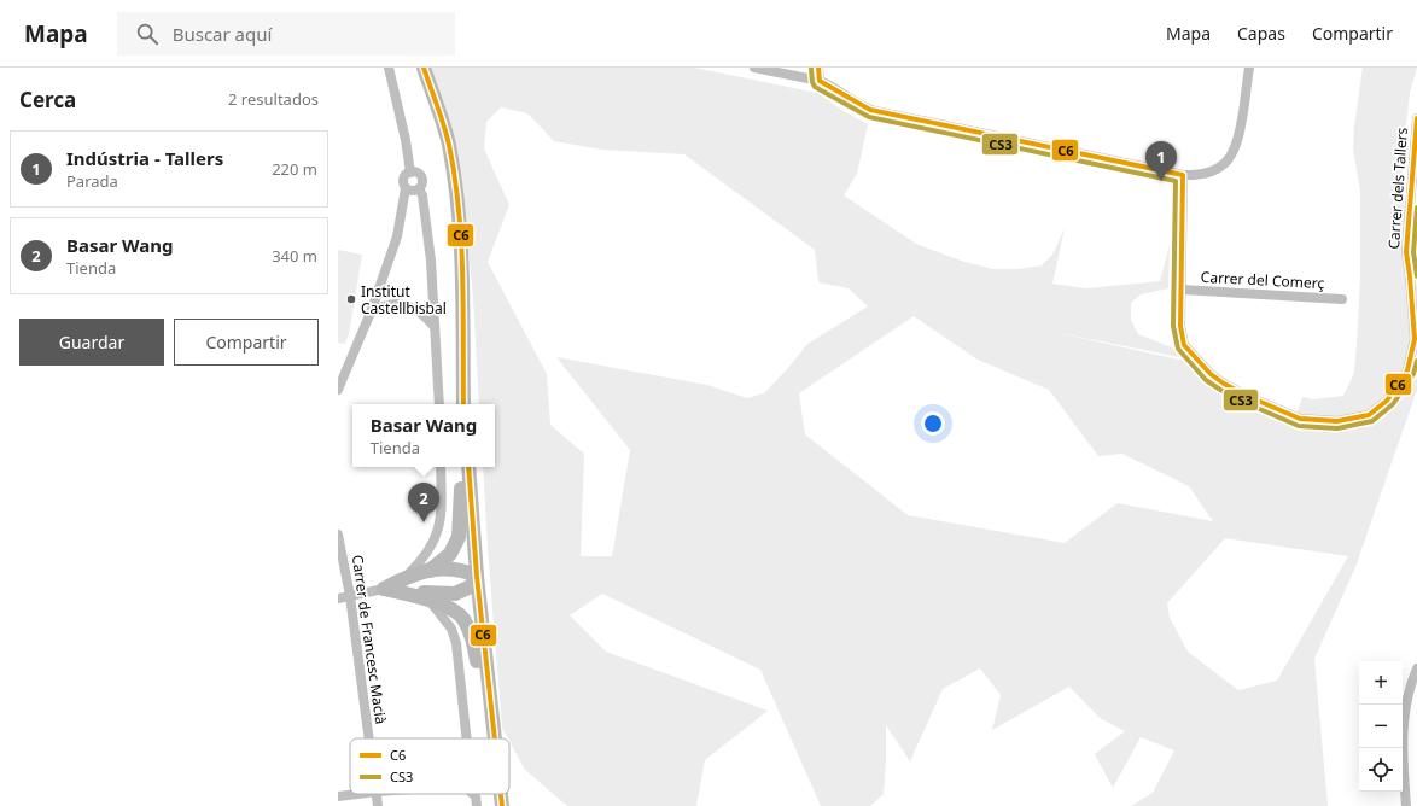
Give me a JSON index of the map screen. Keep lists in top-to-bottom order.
{
  "streets": {
    "street": ["Carrer dels Tallers", "Carrer del Comerç", "Carrer de Francesc Macià"]
  },
  "crossings": [
    ["Carrer dels Tallers", "Carrer del Comerç"]
  ],
  "places": ["Institut Castellbisbal"],
  "lines": ["transit line C6", "transit line CS3"],
  "legend": ["C6", "CS3"],
  "page": {
    "header": "Mapa",
    "search": "Buscar aquí",
    "nav": ["Mapa", "Capas", "Compartir"],
    "heading": ["Cerca", "2 resultados"],
    "list": [
      {
        "mark": "1",
        "name": "Indústria - Tallers",
        "note": "Parada",
        "value": "220 m"
      },
      {
        "mark": "2",
        "name": "Basar Wang",
        "note": "Tienda",
        "value": "340 m"
      }
    ],
    "pins": ["1", "2"],
    "buttons": ["Guardar", "Compartir"],
    "popup": ["Basar Wang", "Tienda"],
    "map_buttons": ["+", "−"]
  }
}
